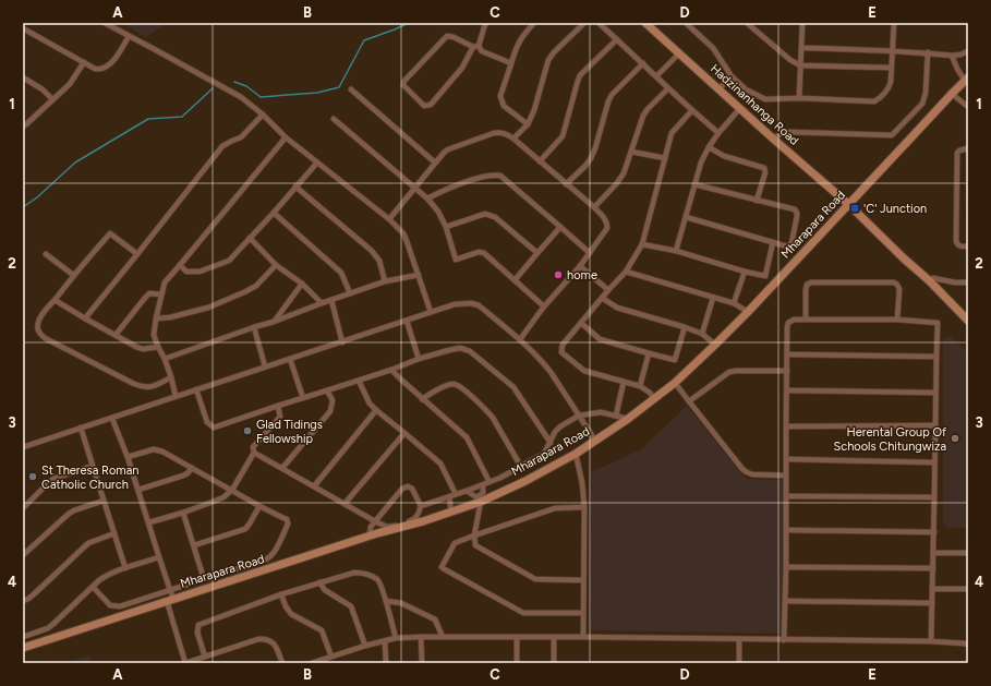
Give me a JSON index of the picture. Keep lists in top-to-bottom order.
{
  "streets": {
    "main road": ["Hadzinanhanga Road", "Mharapara Road"]
  },
  "crossings": [
    ["Hadzinanhanga Road", "Mharapara Road"]
  ],
  "places": {
    "transit": ["'C' Junction"],
    "other": [
      "home",
      "Glad Tidings Fellowship",
      "Herental Group Of Schools Chitungwiza",
      "St Theresa Roman Catholic Church"
    ]
  },
  "grid": {
    "columns": [
      "A",
      "B",
      "C",
      "D",
      "E"
    ],
    "rows": [
      "1",
      "2",
      "3",
      "4"
    ]
  }
}
